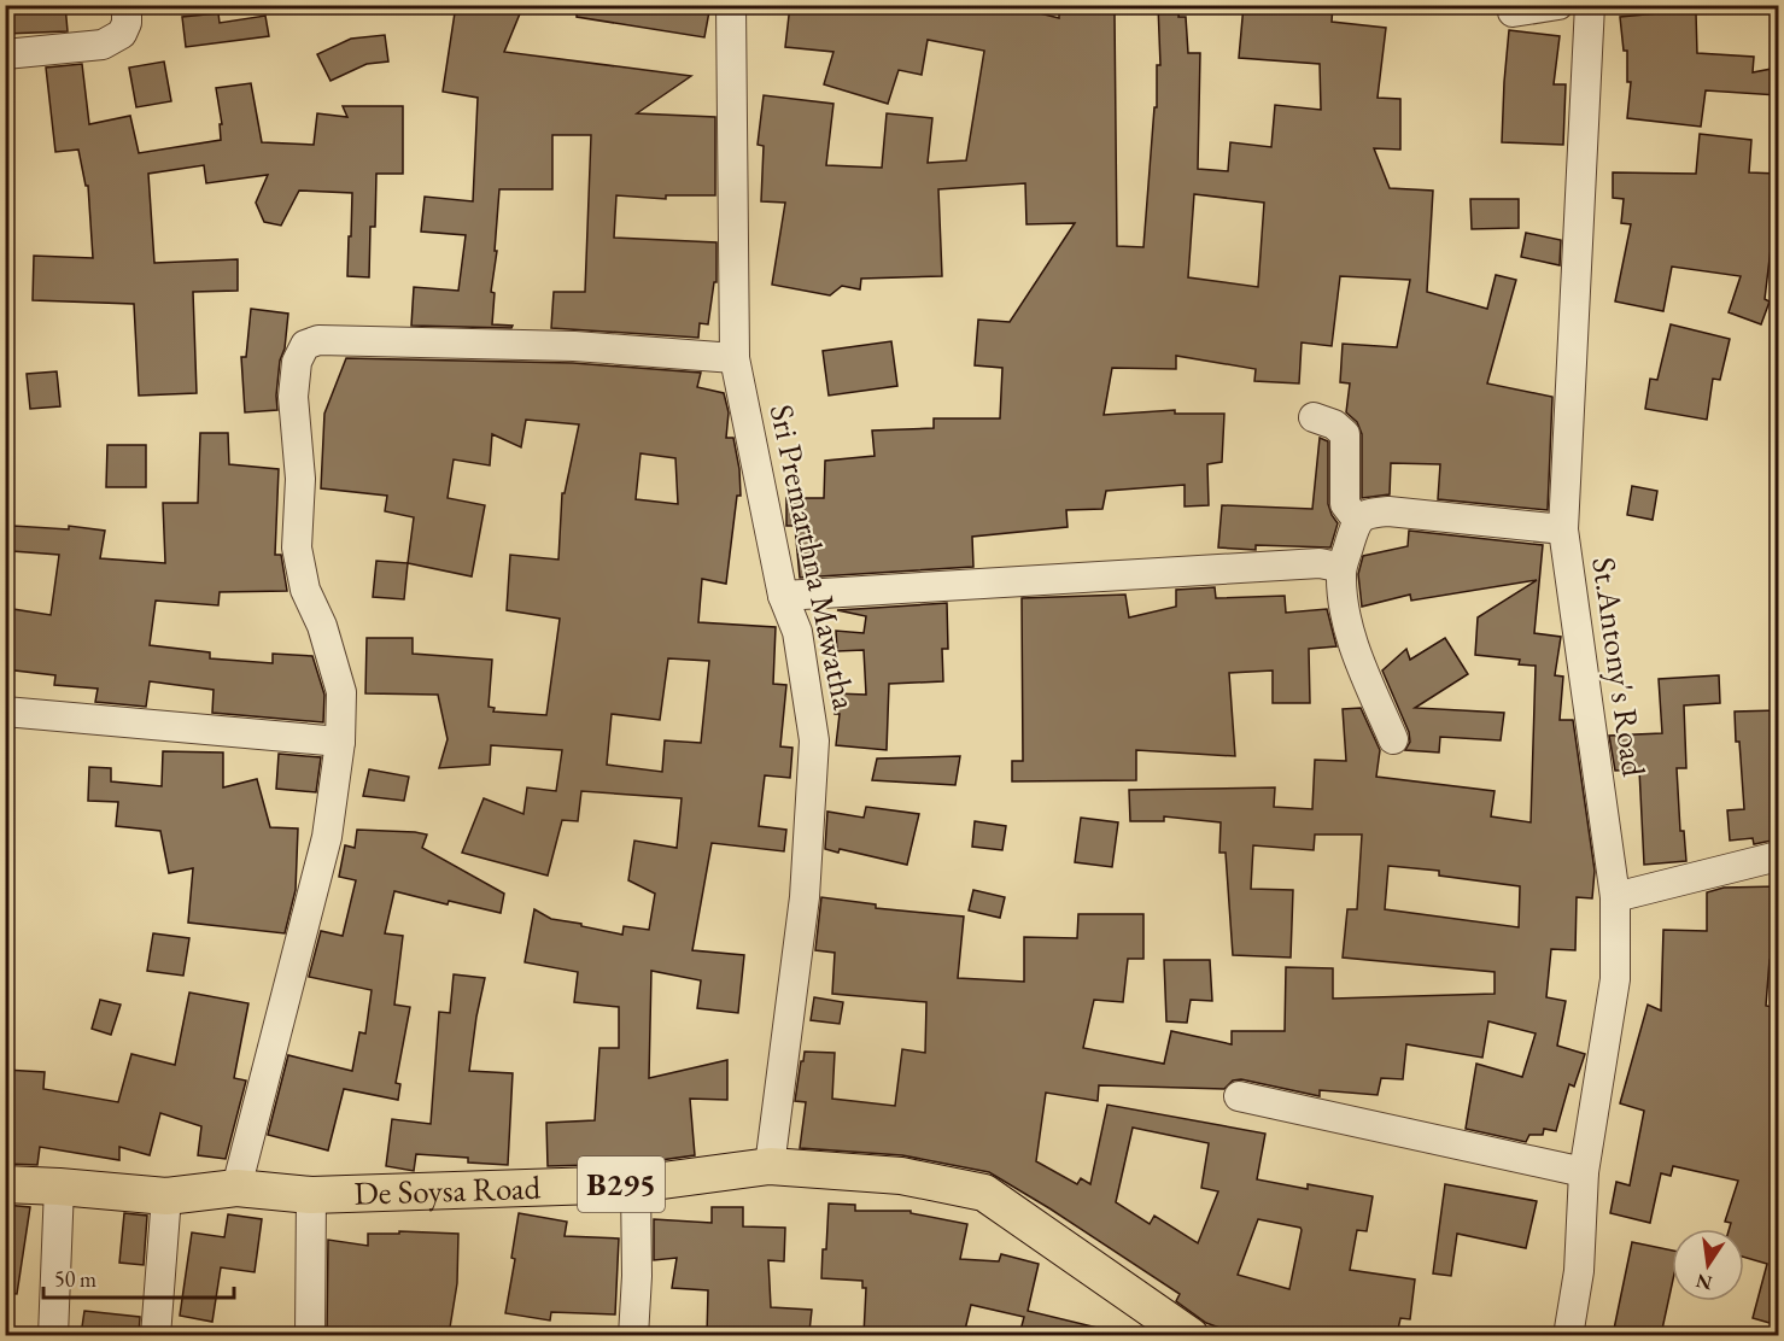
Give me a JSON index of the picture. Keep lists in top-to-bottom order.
{
  "streets": {
    "main road": ["B295", "De Soysa Road"],
    "street": ["Sri Premarthna Mawatha", "St.Antony's Road"]
  },
  "crossings": [
    ["Sri Premarthna Mawatha", "De Soysa Road"]
  ],
  "scale_bar": "50 m",
  "north": "bottom"
}
